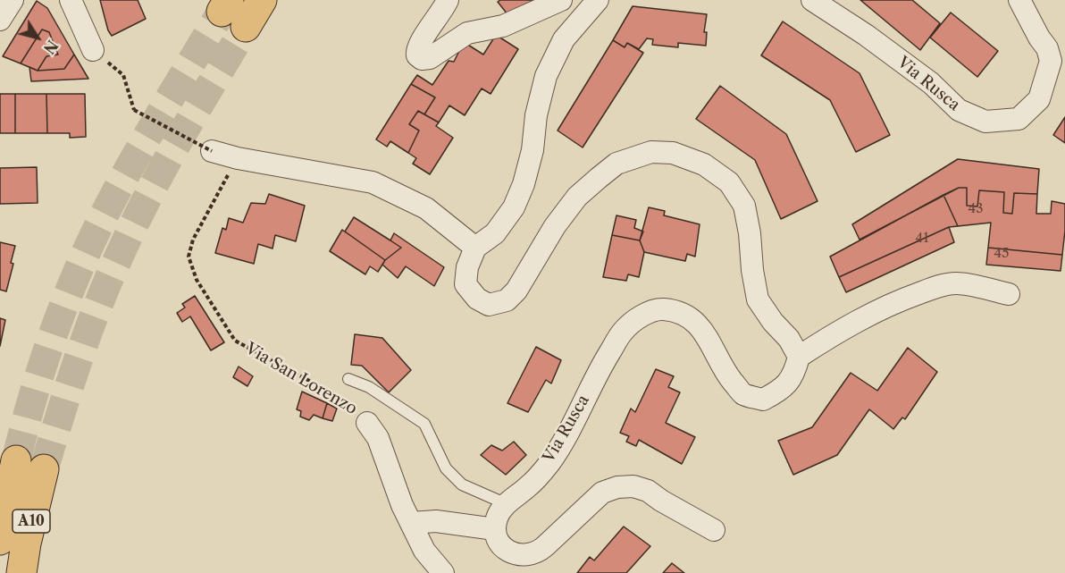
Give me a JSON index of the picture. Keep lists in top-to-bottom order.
{
  "streets": {
    "highway": ["A10"],
    "street": ["Via Rusca", "Via San Lorenzo"]
  },
  "house_numbers": ["43", "41", "45"],
  "north": "bottom right"
}
